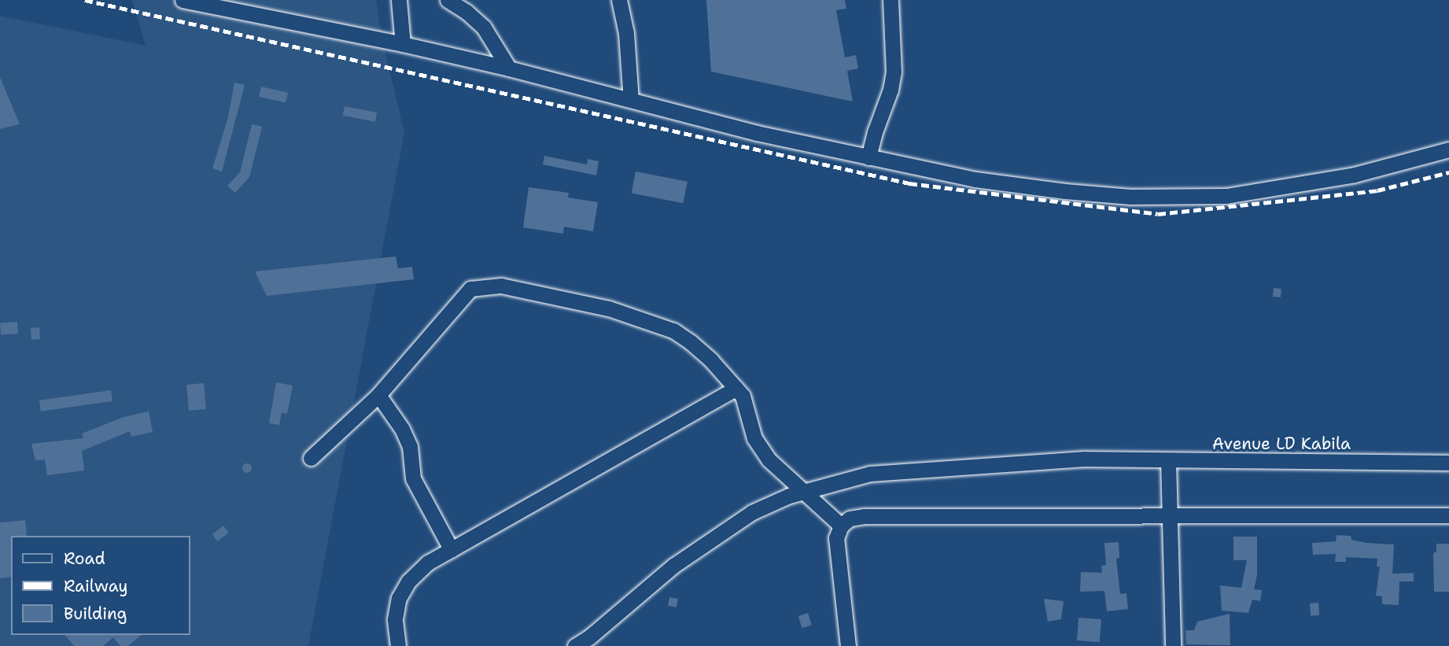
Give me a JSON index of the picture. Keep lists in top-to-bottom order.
{
  "streets": {
    "street": ["Avenue LD Kabila"]
  },
  "legend": ["Road", "Railway", "Building"]
}
